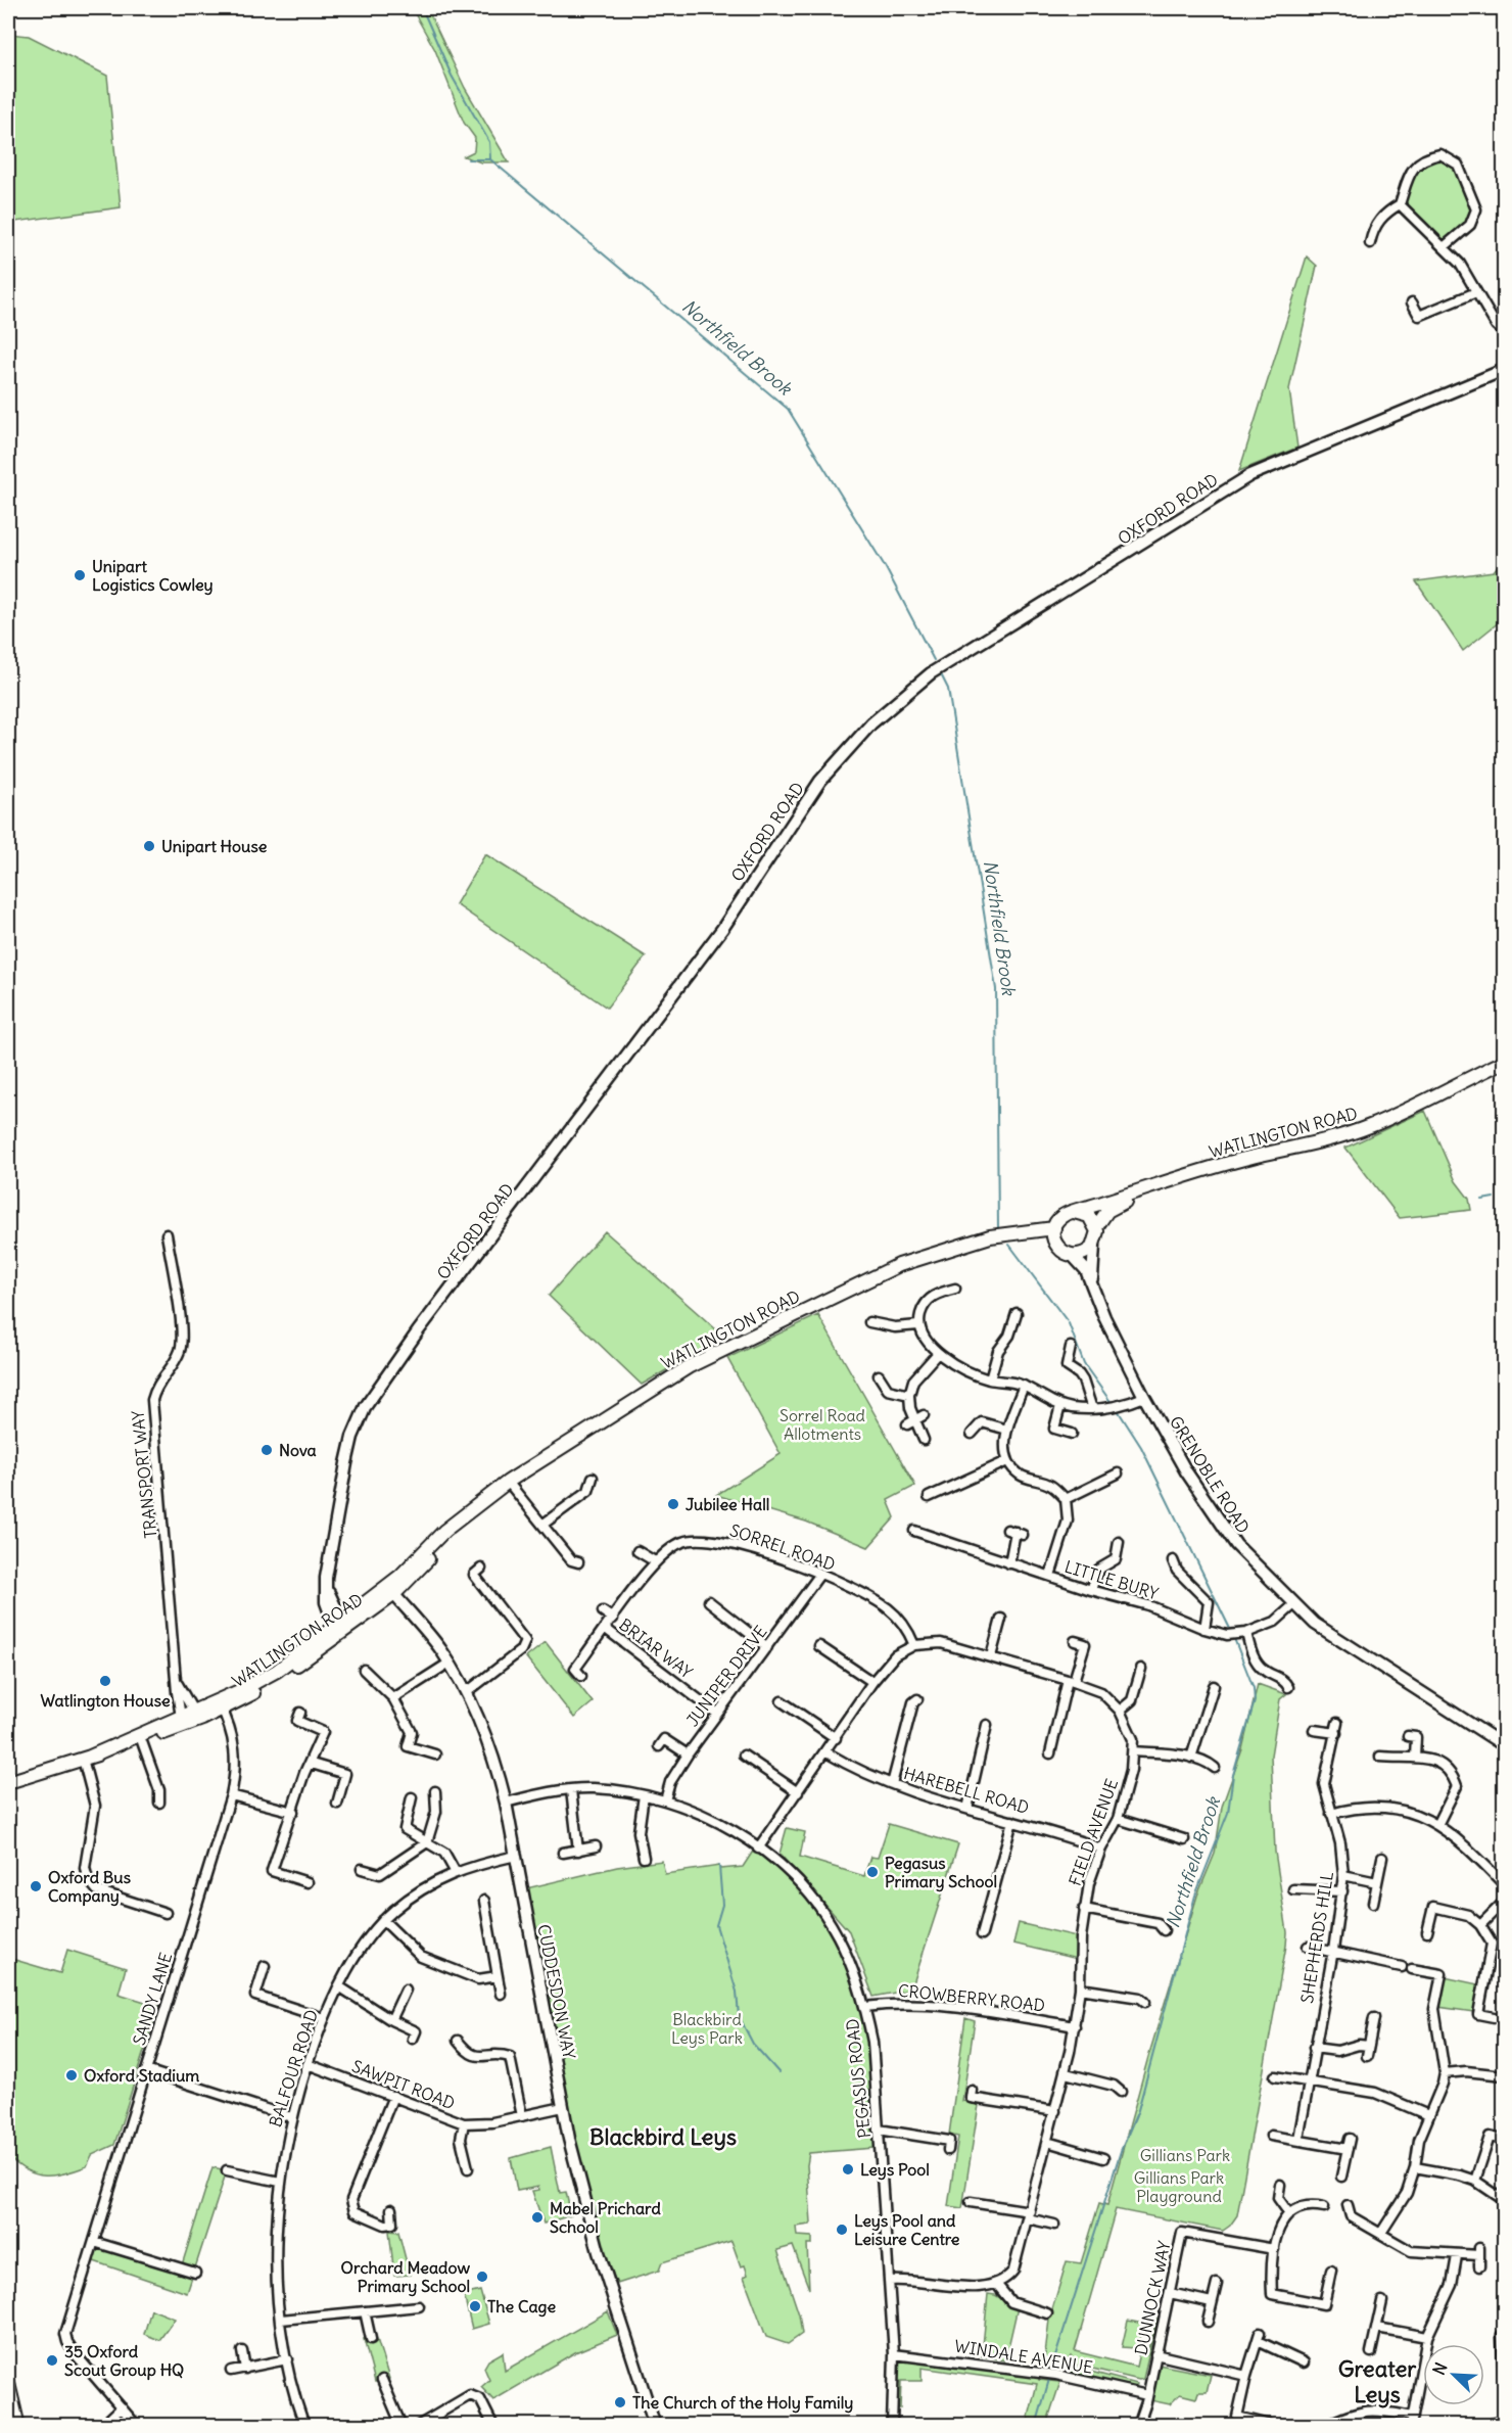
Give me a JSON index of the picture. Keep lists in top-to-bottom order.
{
  "streets": {
    "main road": ["WATLINGTON ROAD"],
    "street": [
      "OXFORD ROAD",
      "TRANSPORT WAY",
      "GRENOBLE ROAD",
      "SORREL ROAD",
      "LITTLE BURY",
      "BRIAR WAY",
      "JUNIPER DRIVE",
      "HAREBELL ROAD",
      "FIELD AVENUE",
      "SHEPHERDS HILL",
      "CUDDESDON WAY",
      "CROWBERRY ROAD",
      "SANDY LANE",
      "BALFOUR ROAD",
      "PEGASUS ROAD",
      "SAWPIT ROAD",
      "DUNNOCK WAY",
      "WINDALE AVENUE"
    ]
  },
  "crossings": [
    ["OXFORD ROAD", "WATLINGTON ROAD"],
    ["WATLINGTON ROAD", "TRANSPORT WAY"],
    ["WATLINGTON ROAD", "GRENOBLE ROAD"],
    ["WATLINGTON ROAD", "CUDDESDON WAY"],
    ["WATLINGTON ROAD", "SANDY LANE"],
    ["SORREL ROAD", "BRIAR WAY"],
    ["SORREL ROAD", "JUNIPER DRIVE"],
    ["BRIAR WAY", "JUNIPER DRIVE"],
    ["JUNIPER DRIVE", "PEGASUS ROAD"],
    ["HAREBELL ROAD", "FIELD AVENUE"],
    ["FIELD AVENUE", "CROWBERRY ROAD"],
    ["CUDDESDON WAY", "BALFOUR ROAD"],
    ["CUDDESDON WAY", "PEGASUS ROAD"],
    ["CUDDESDON WAY", "SAWPIT ROAD"],
    ["CROWBERRY ROAD", "PEGASUS ROAD"],
    ["BALFOUR ROAD", "SAWPIT ROAD"],
    ["PEGASUS ROAD", "WINDALE AVENUE"],
    ["DUNNOCK WAY", "WINDALE AVENUE"]
  ],
  "districts": ["Blackbird Leys", "Greater Leys"],
  "water": ["Northfield Brook"],
  "parks": [
    "Sorrel Road Allotments",
    "Blackbird Leys Park",
    "Gillians Park",
    "Gillians Park Playground"
  ],
  "places": [
    "Unipart Logistics Cowley",
    "Unipart House",
    "Nova",
    "Jubilee Hall",
    "Watlington House",
    "Pegasus Primary School",
    "Oxford Bus Company",
    "Oxford Stadium",
    "Leys Pool",
    "Mabel Prichard School",
    "Leys Pool and Leisure Centre",
    "Orchard Meadow Primary School",
    "The Cage",
    "35 Oxford Scout Group HQ",
    "The Church of the Holy Family"
  ],
  "north": "top left"
}
